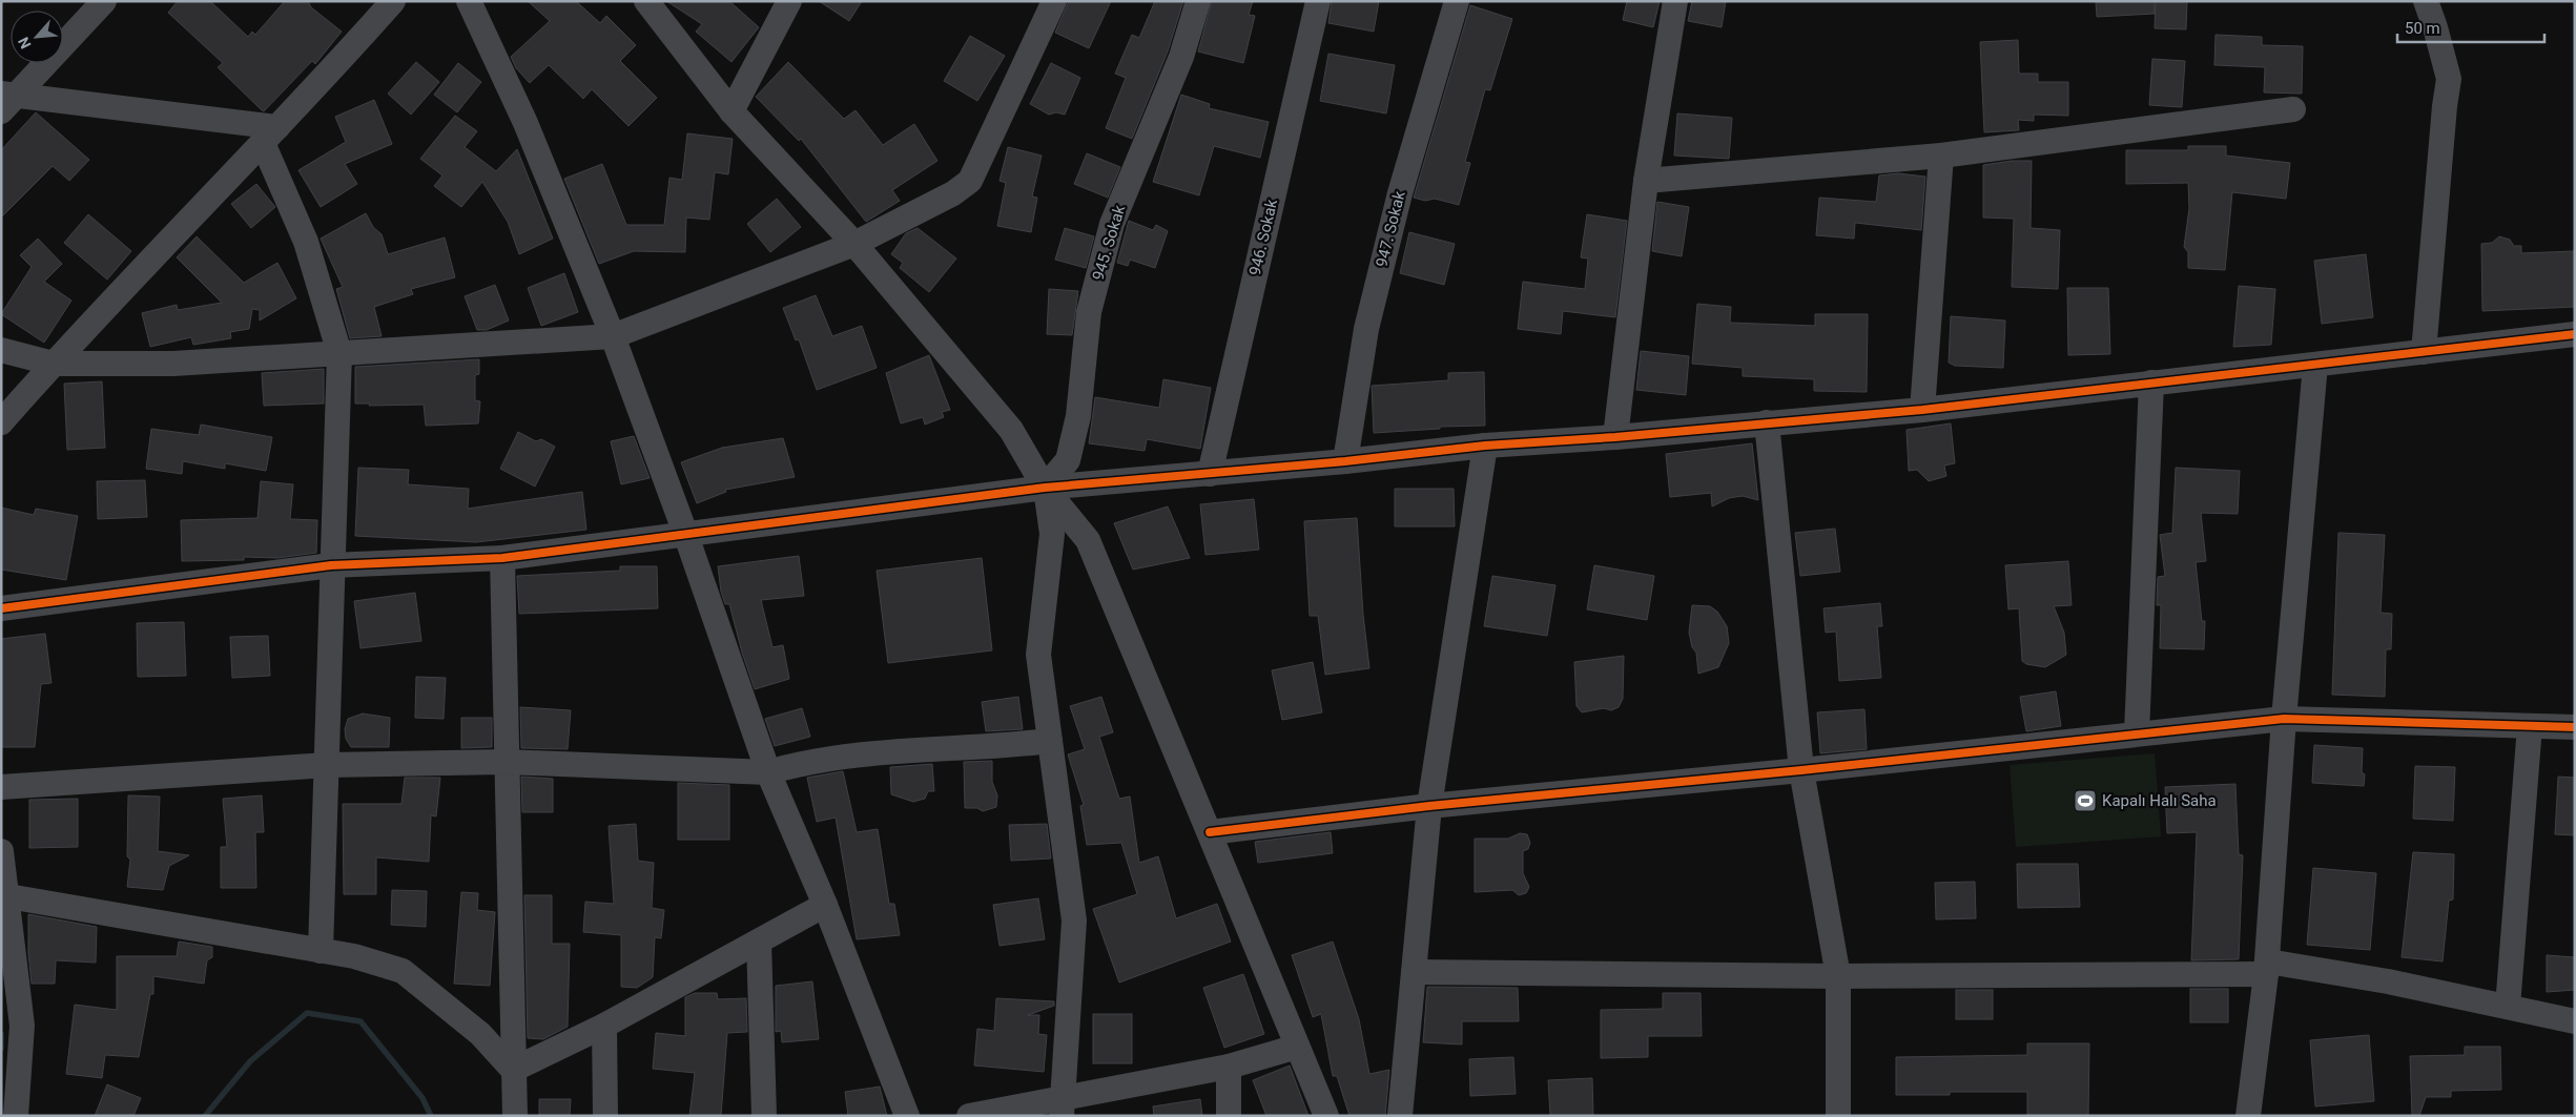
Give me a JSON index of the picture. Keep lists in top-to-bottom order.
{
  "streets": {
    "street": ["947. Sokak", "946. Sokak", "945. Sokak"]
  },
  "places": {
    "sports": ["Kapalı Halı Saha"]
  },
  "scale_bar": "50 m",
  "north": "bottom left"
}
